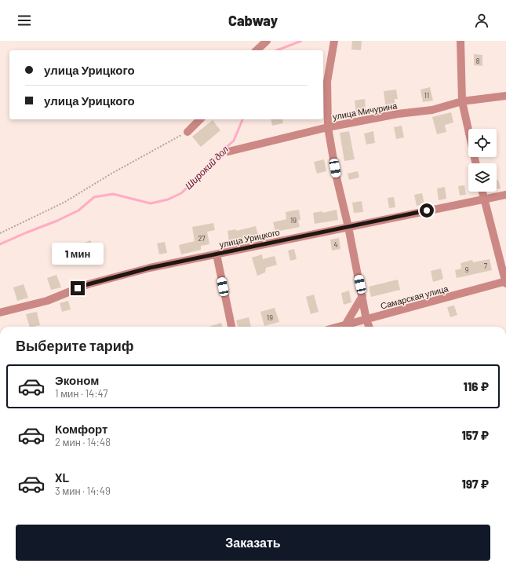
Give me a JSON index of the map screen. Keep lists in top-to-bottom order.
{
  "streets": {
    "street": ["улица Мичурина", "улица Урицкого", "Самарская улица"]
  },
  "water": ["Широкий дол"],
  "house_numbers": [
    "8",
    "11",
    "19",
    "27",
    "4",
    "7",
    "9",
    "19"
  ],
  "page": {
    "header": "Cabway",
    "banner": ["улица Урицкого", "улица Урицкого"],
    "bubble": "1 мин",
    "heading": "Выберите тариф",
    "list": [
      {
        "name": "Эконом",
        "note": "1 мин · 14:47",
        "value": "116 ₽"
      },
      {
        "name": "Комфорт",
        "note": "2 мин · 14:48",
        "value": "157 ₽"
      },
      {
        "name": "XL",
        "note": "3 мин · 14:49",
        "value": "197 ₽"
      }
    ],
    "buttons": "Заказать"
  }
}
